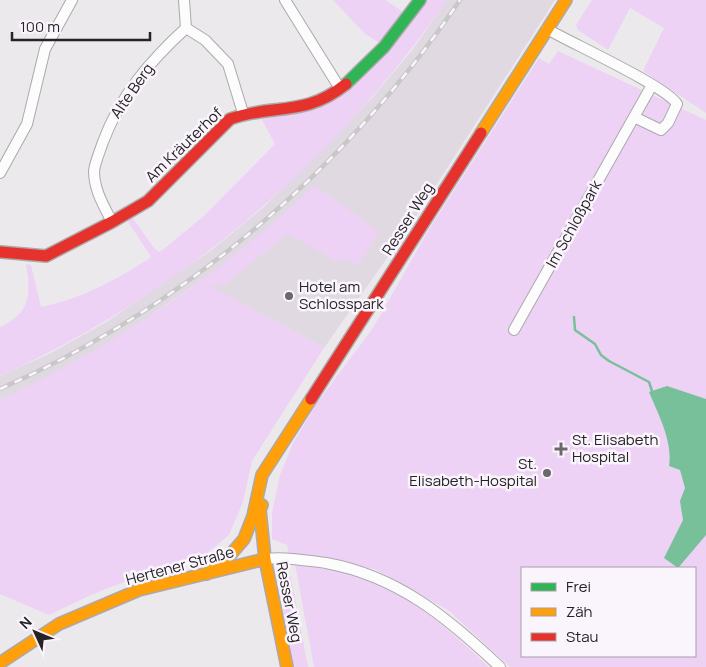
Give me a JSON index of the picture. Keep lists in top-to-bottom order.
{
  "streets": {
    "main road": ["Am Kräuterhof", "Resser Weg", "Hertener Straße"],
    "street": ["Alte Berg", "Im Schloßpark"]
  },
  "crossings": [
    ["Alte Berg", "Am Kräuterhof"],
    ["Resser Weg", "Hertener Straße"]
  ],
  "places": {
    "other": ["Hotel am Schlosspark", "St. Elisabeth-Hospital"],
    "health": ["St. Elisabeth Hospital"]
  },
  "legend": ["Frei", "Zäh", "Stau"],
  "scale_bar": "100 m",
  "north": "top left"
}
